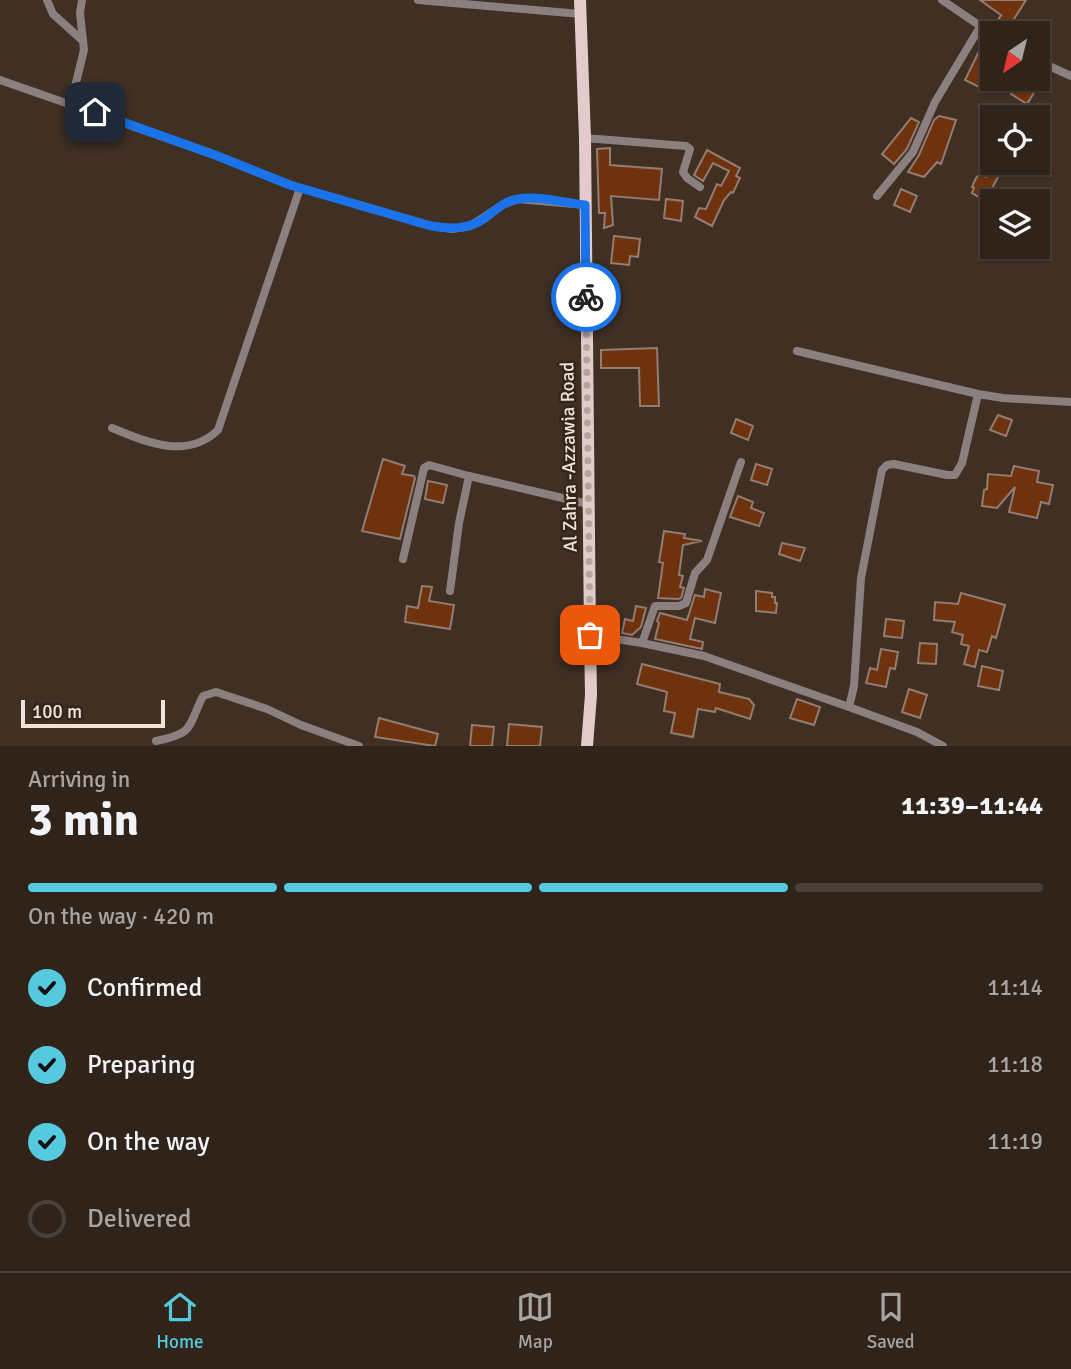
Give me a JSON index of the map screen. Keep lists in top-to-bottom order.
{
  "streets": {
    "main road": ["Al Zahra -Azzawia Road"]
  },
  "scale_bar": "100 m",
  "north": "bottom left",
  "page": {
    "scale": "100 m",
    "heading": ["3 min", "Arriving in", "11:39–11:44"],
    "bar": "On the way · 420 m",
    "list": [
      ["Confirmed", "11:14"],
      ["Preparing", "11:18"],
      ["On the way", "11:19"],
      "Delivered"
    ],
    "tabs": ["Home", "Map", "Saved"]
  }
}
